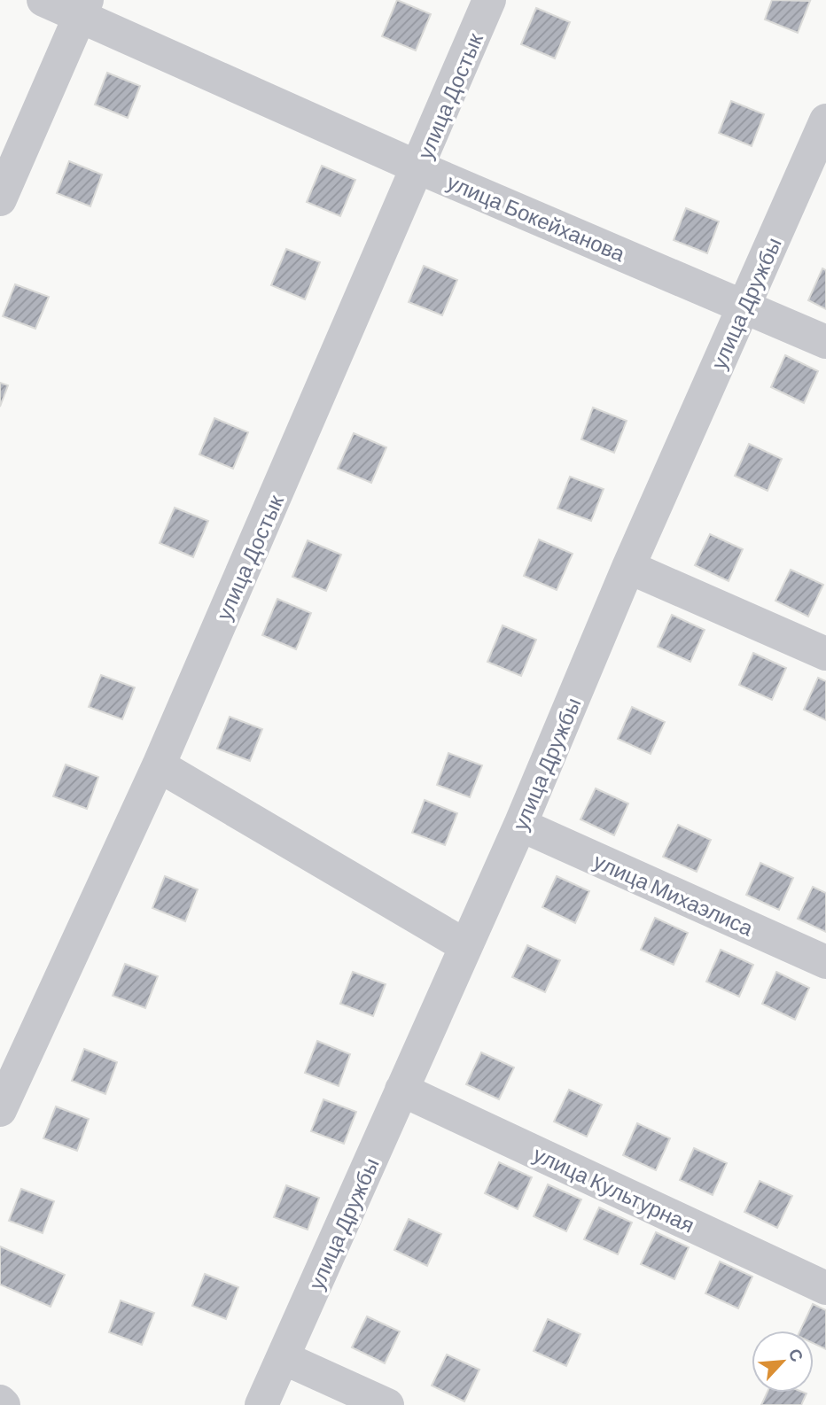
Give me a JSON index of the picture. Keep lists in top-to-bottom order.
{
  "streets": {
    "street": [
      "улица Достык",
      "улица Бокейханова",
      "улица Дружбы",
      "улица Михаэлиса",
      "улица Культурная"
    ]
  },
  "crossings": [
    ["улица Достык", "улица Бокейханова"],
    ["улица Бокейханова", "улица Дружбы"],
    ["улица Дружбы", "улица Михаэлиса"],
    ["улица Дружбы", "улица Культурная"]
  ],
  "north": "top right"
}
